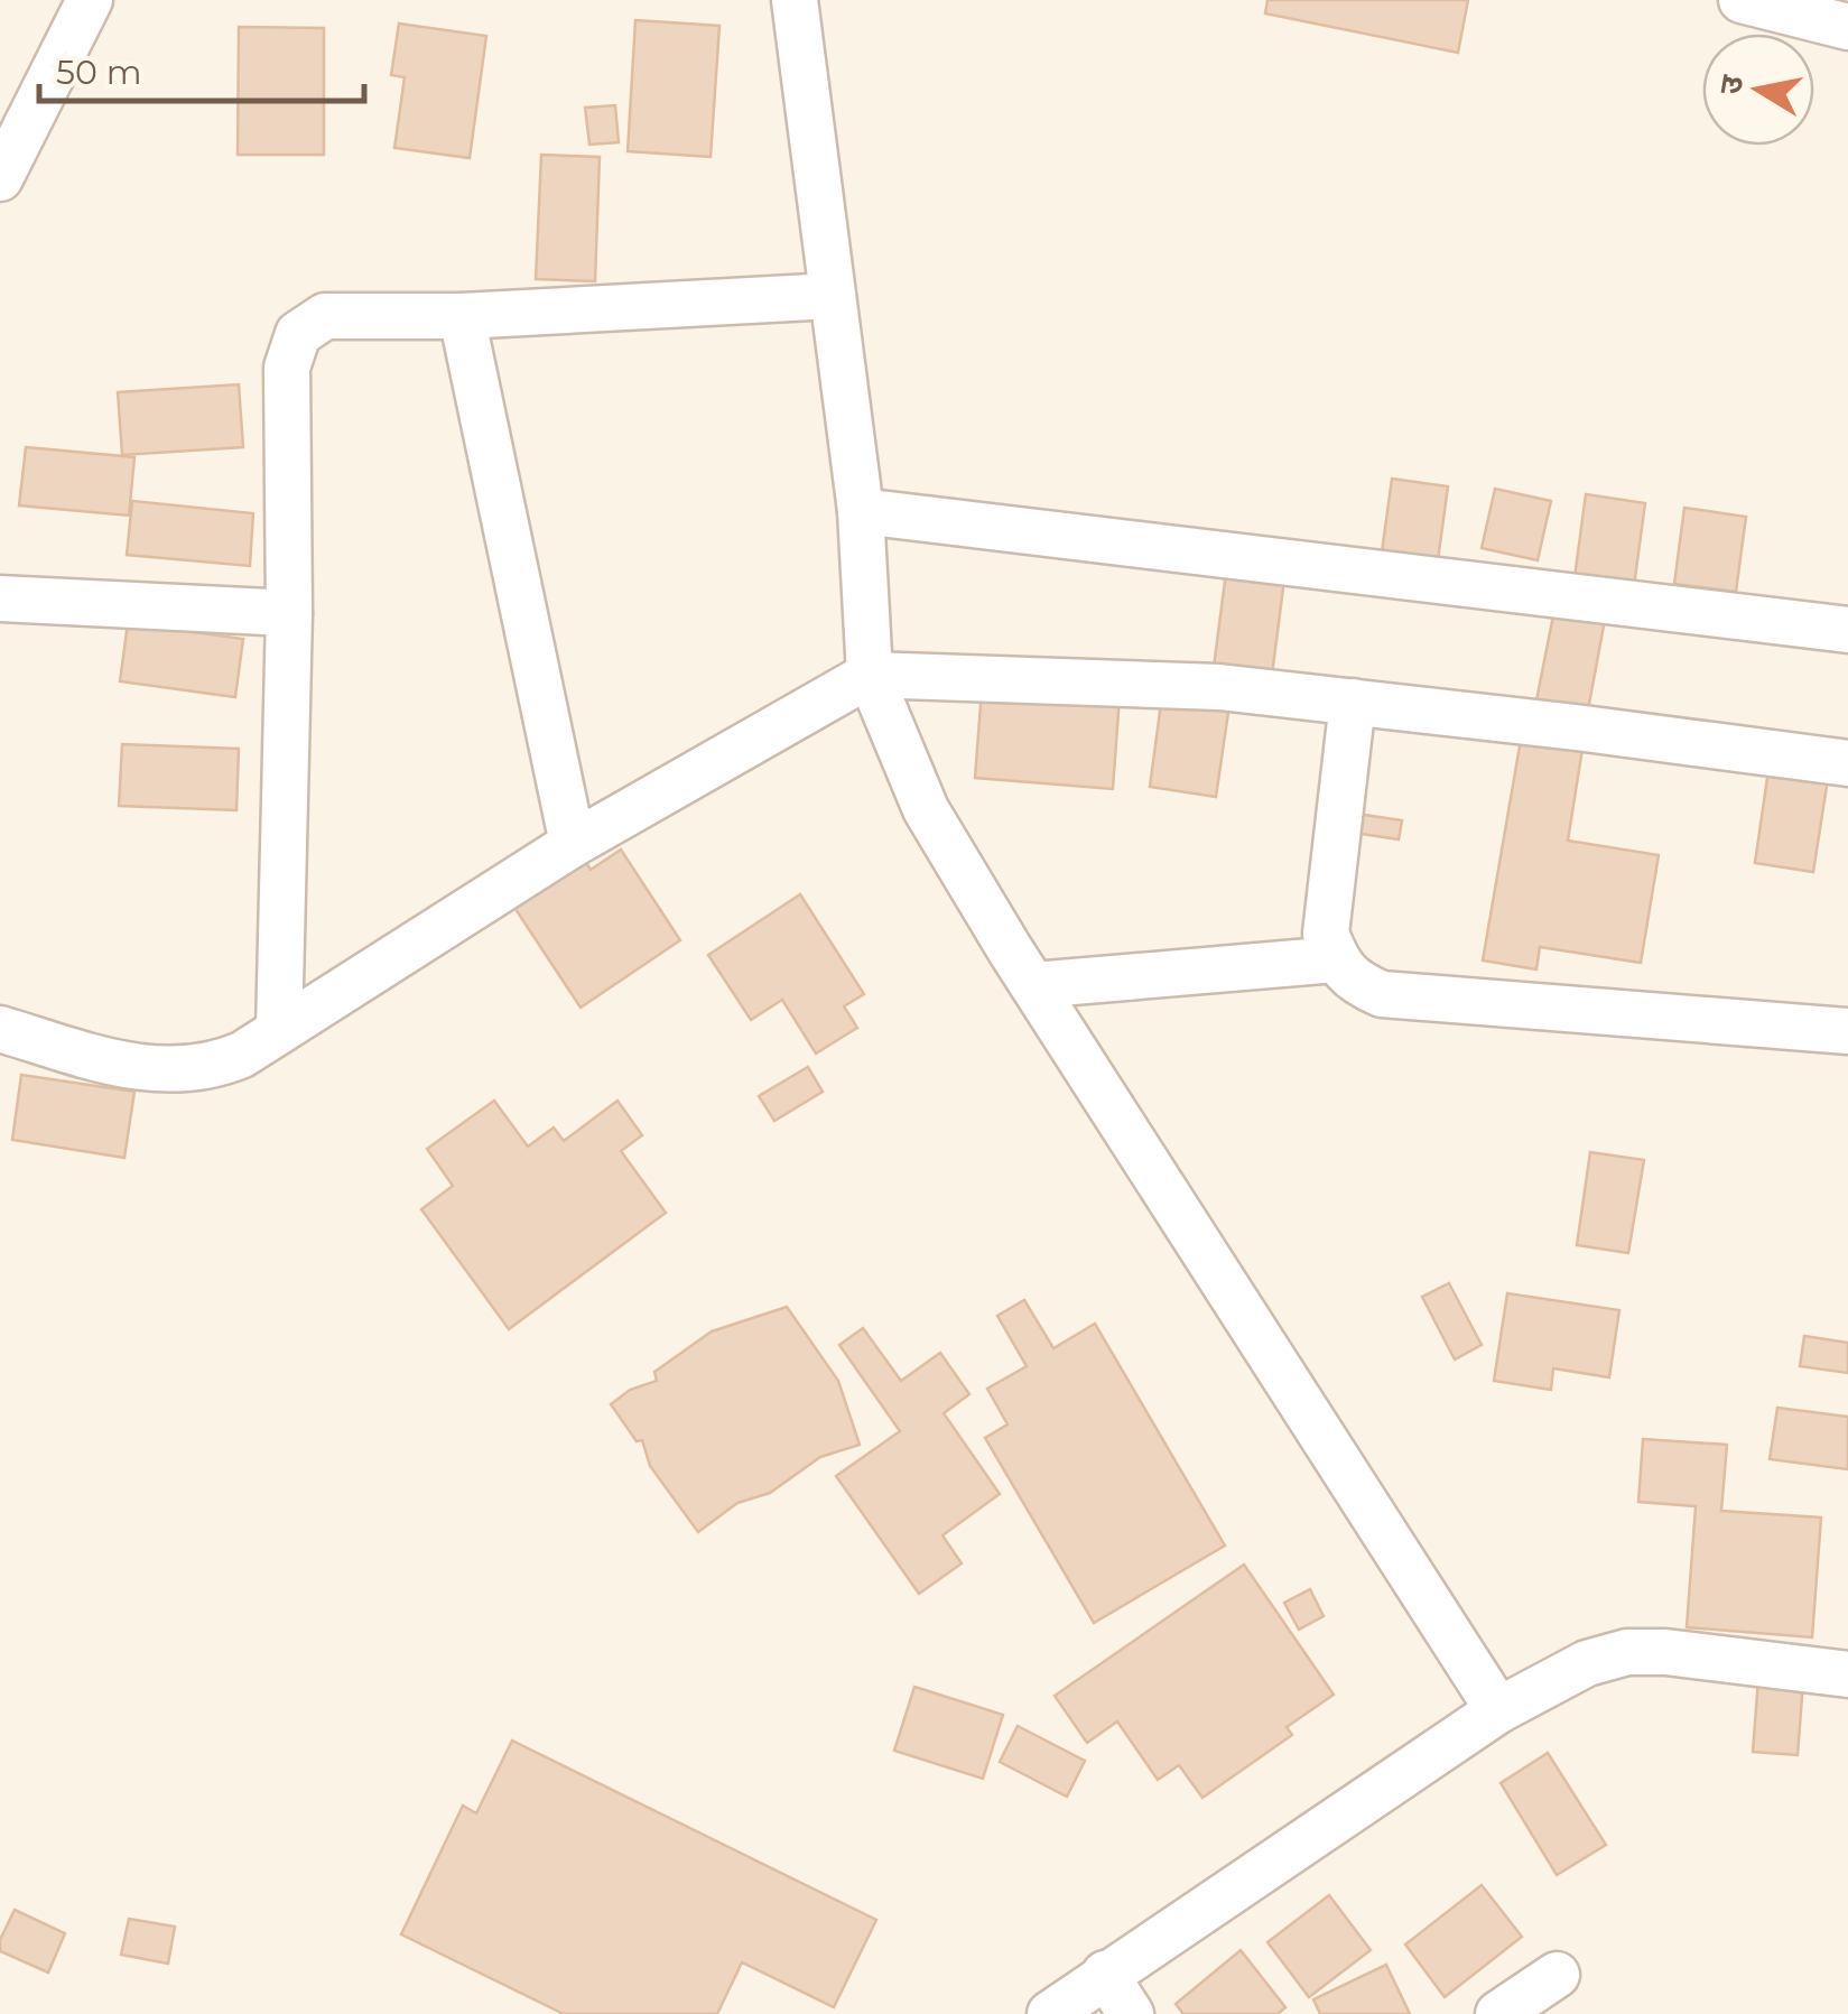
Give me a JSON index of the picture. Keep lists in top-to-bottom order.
{
  "scale_bar": "50 m",
  "north": "left"
}
